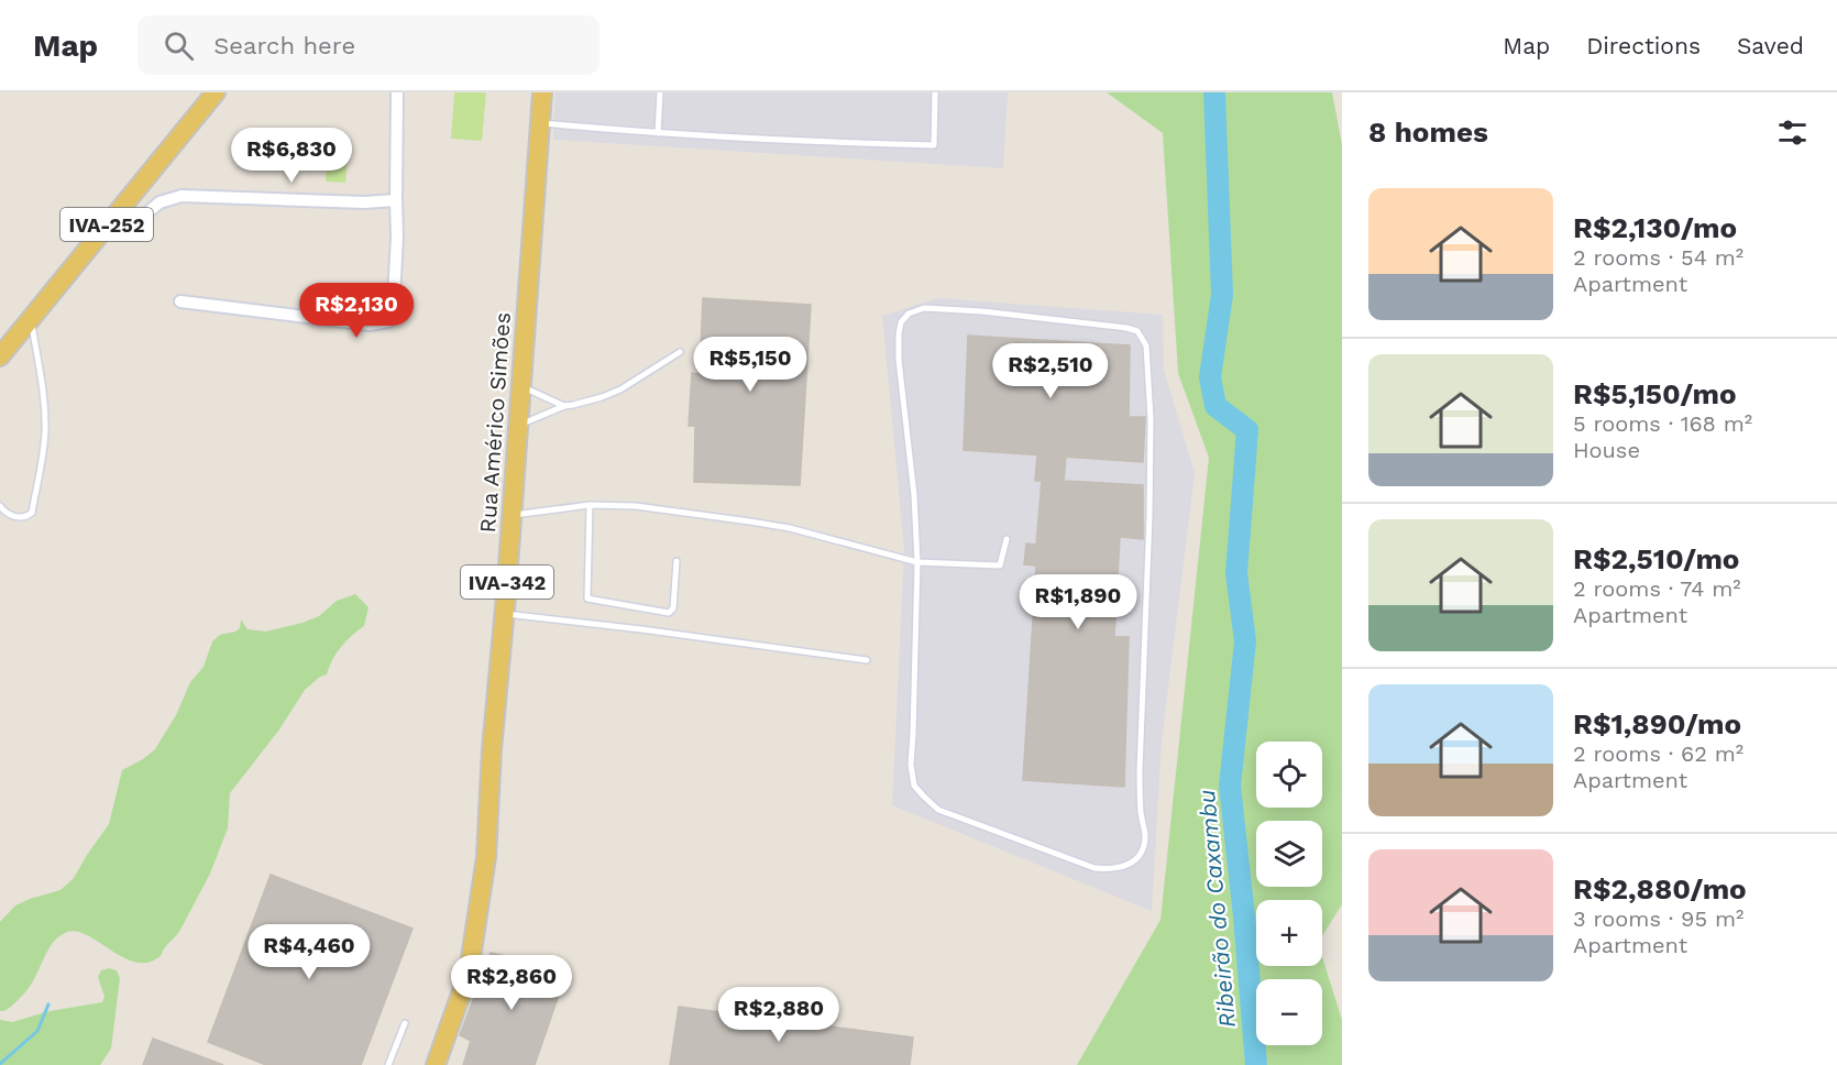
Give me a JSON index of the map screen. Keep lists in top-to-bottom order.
{
  "streets": {
    "main road": ["IVA-252", "Rua Américo Simões", "IVA-342"]
  },
  "water": ["Ribeirão do Caxambu"],
  "page": {
    "header": "Map",
    "search": "Search here",
    "nav": ["Map", "Directions", "Saved"],
    "heading": "8 homes",
    "price": [
      "R$6,830",
      "R$2,130",
      "R$5,150",
      "R$2,510",
      "R$1,890",
      "R$4,460",
      "R$2,860",
      "R$2,880"
    ],
    "list": [
      {
        "name": "R$2,130/mo",
        "note": "2 rooms · 54 m² · Apartment"
      },
      {
        "name": "R$5,150/mo",
        "note": "5 rooms · 168 m² · House"
      },
      {
        "name": "R$2,510/mo",
        "note": "2 rooms · 74 m² · Apartment"
      },
      {
        "name": "R$1,890/mo",
        "note": "2 rooms · 62 m² · Apartment"
      },
      {
        "name": "R$2,880/mo",
        "note": "3 rooms · 95 m² · Apartment"
      }
    ],
    "map_buttons": ["+", "−"]
  }
}
